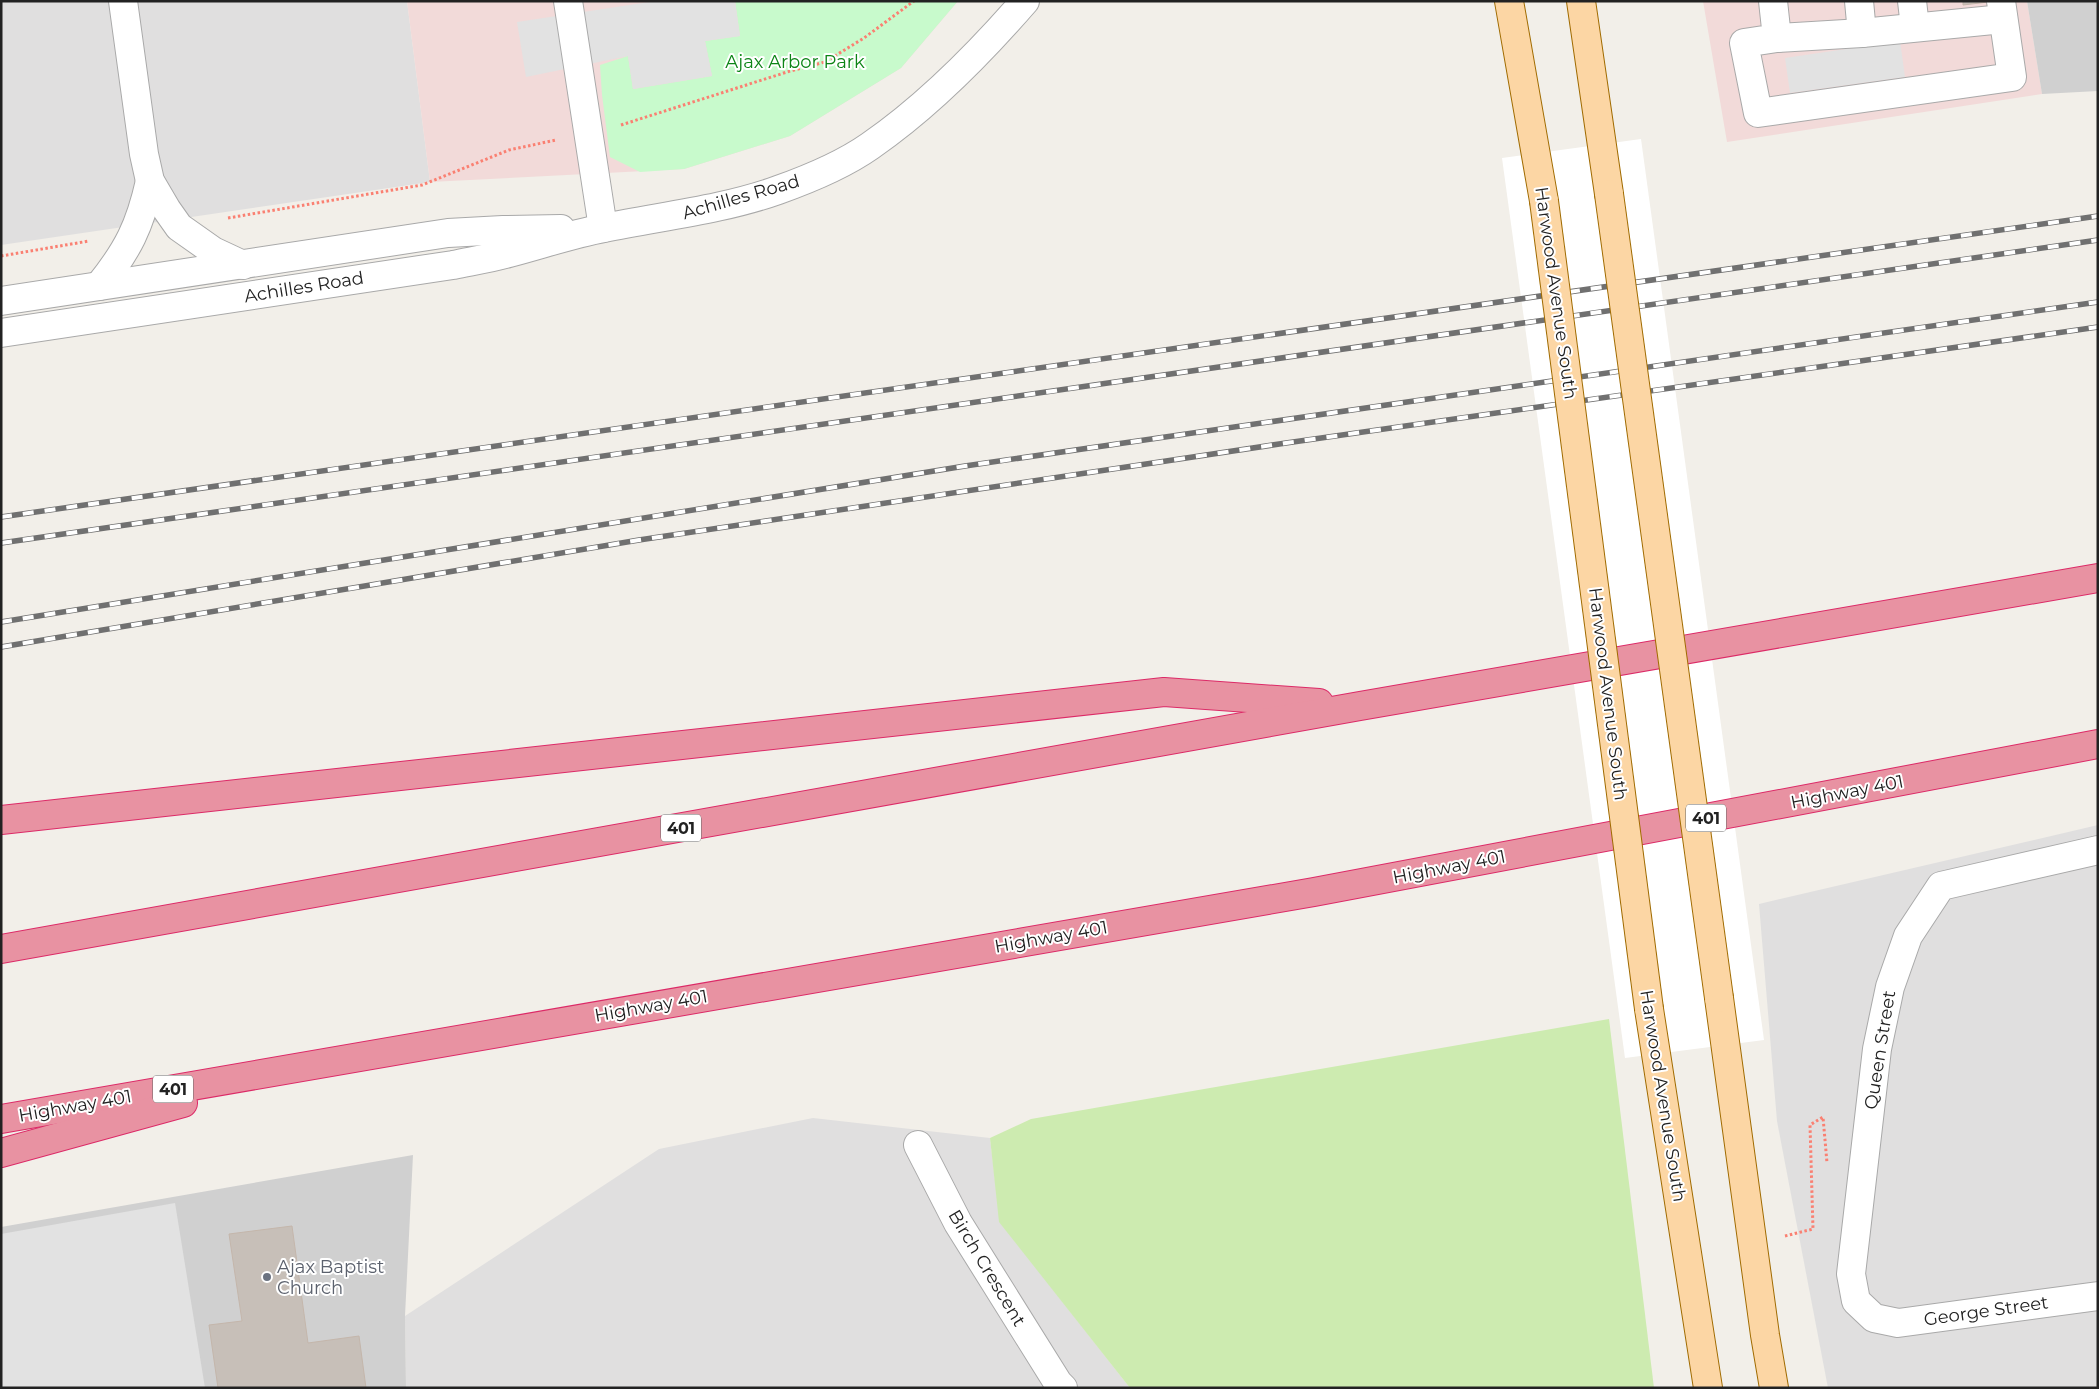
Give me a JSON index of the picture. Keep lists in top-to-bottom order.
{
  "streets": {
    "highway": ["Highway 401", "401"],
    "main road": ["Harwood Avenue South"],
    "street": [
      "Achilles Road",
      "Queen Street",
      "Birch Crescent",
      "George Street"
    ]
  },
  "crossings": [
    ["Queen Street", "George Street"]
  ],
  "parks": ["Ajax Arbor Park"],
  "places": ["Ajax Baptist Church"]
}
